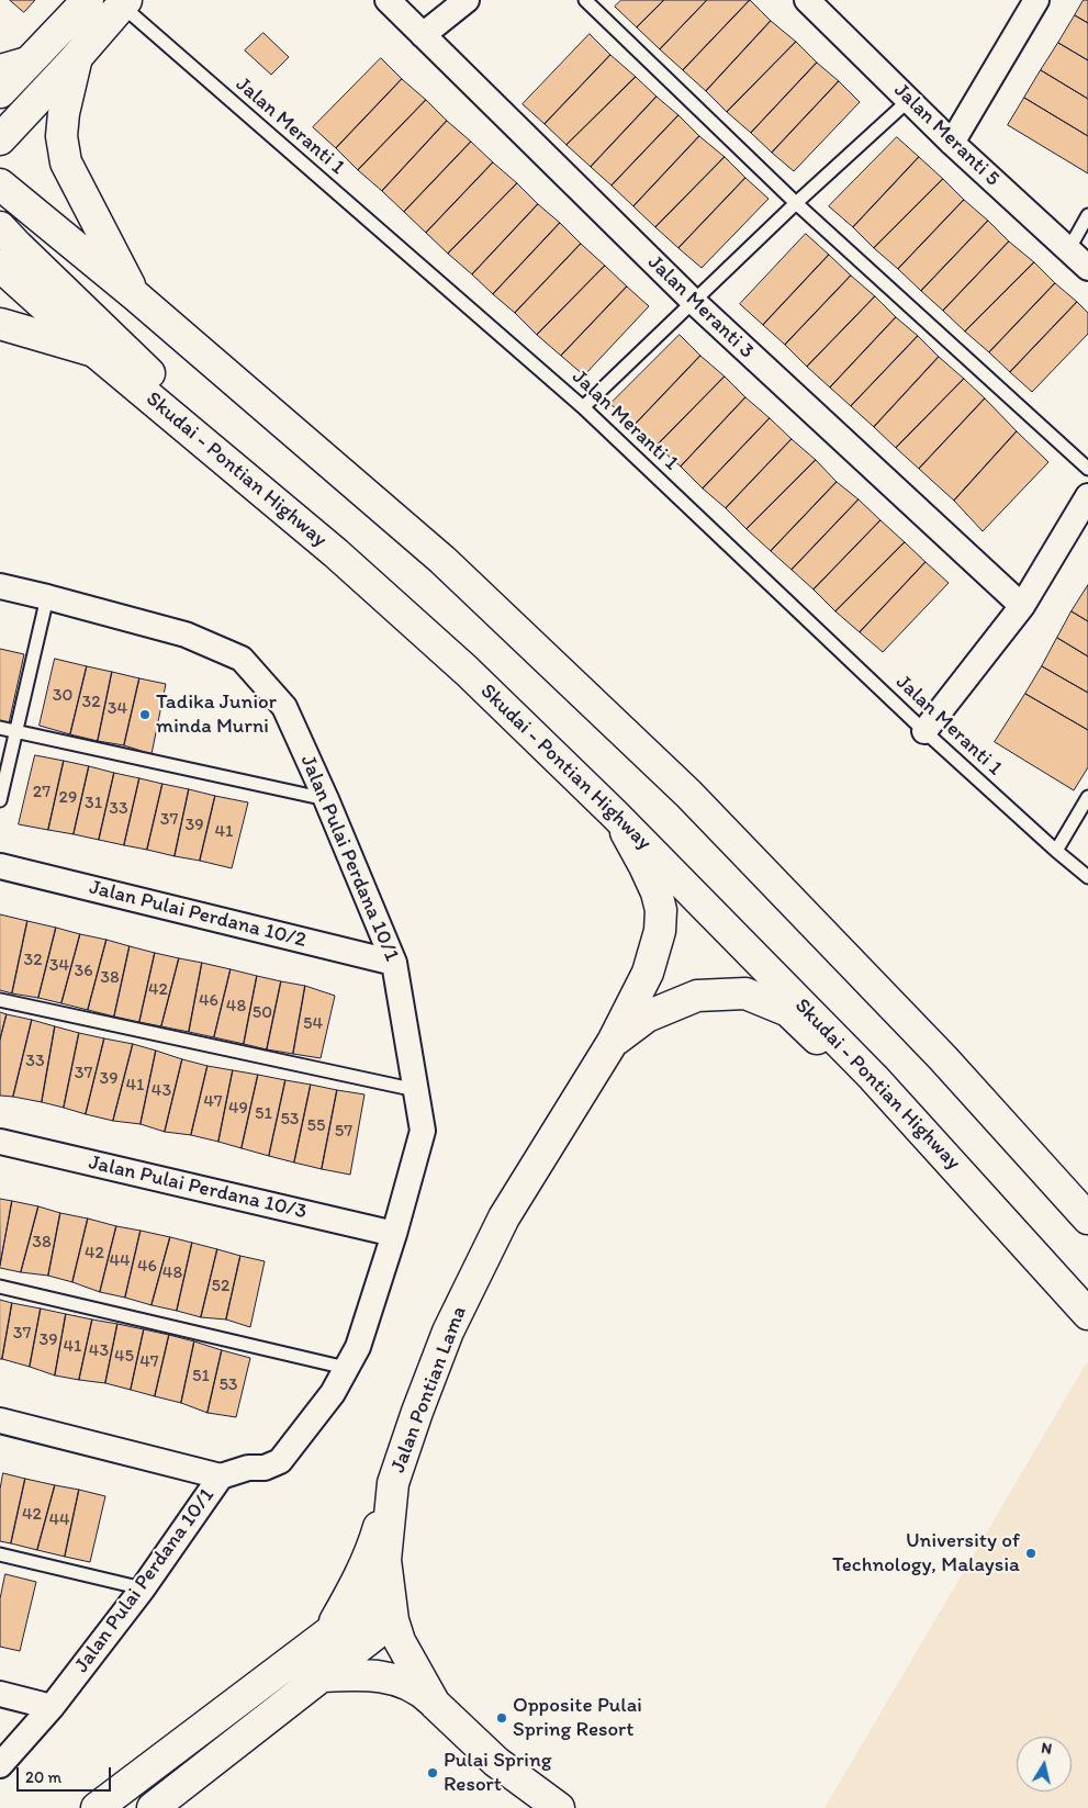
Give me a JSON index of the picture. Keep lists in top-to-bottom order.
{
  "streets": {
    "main road": ["Skudai - Pontian Highway", "Jalan Pontian Lama"],
    "street": [
      "Jalan Meranti 5",
      "Jalan Meranti 3",
      "Jalan Pulai Perdana 10/1",
      "Jalan Pulai Perdana 10/2",
      "Jalan Pulai Perdana 10/3"
    ],
    "lane": ["Jalan Meranti 1"]
  },
  "crossings": [
    ["Skudai - Pontian Highway", "Jalan Pontian Lama"],
    ["Jalan Pulai Perdana 10/1", "Jalan Pulai Perdana 10/2"],
    ["Jalan Pulai Perdana 10/1", "Jalan Pulai Perdana 10/3"]
  ],
  "places": [
    "Tadika Junior minda Murni",
    "University of Technology, Malaysia",
    "Opposite Pulai Spring Resort",
    "Pulai Spring Resort"
  ],
  "house_numbers": [
    "30",
    "32",
    "34",
    "27",
    "29",
    "31",
    "33",
    "37",
    "39",
    "41",
    "32",
    "34",
    "36",
    "38",
    "42",
    "46",
    "48",
    "50",
    "54",
    "33",
    "37",
    "39",
    "41",
    "43",
    "47",
    "49",
    "51",
    "53",
    "55",
    "57",
    "38",
    "42",
    "44",
    "46",
    "48",
    "52",
    "37",
    "39",
    "41",
    "43",
    "45",
    "47",
    "51",
    "53",
    "42",
    "44"
  ],
  "scale_bar": "20 m",
  "north": "top"
}
